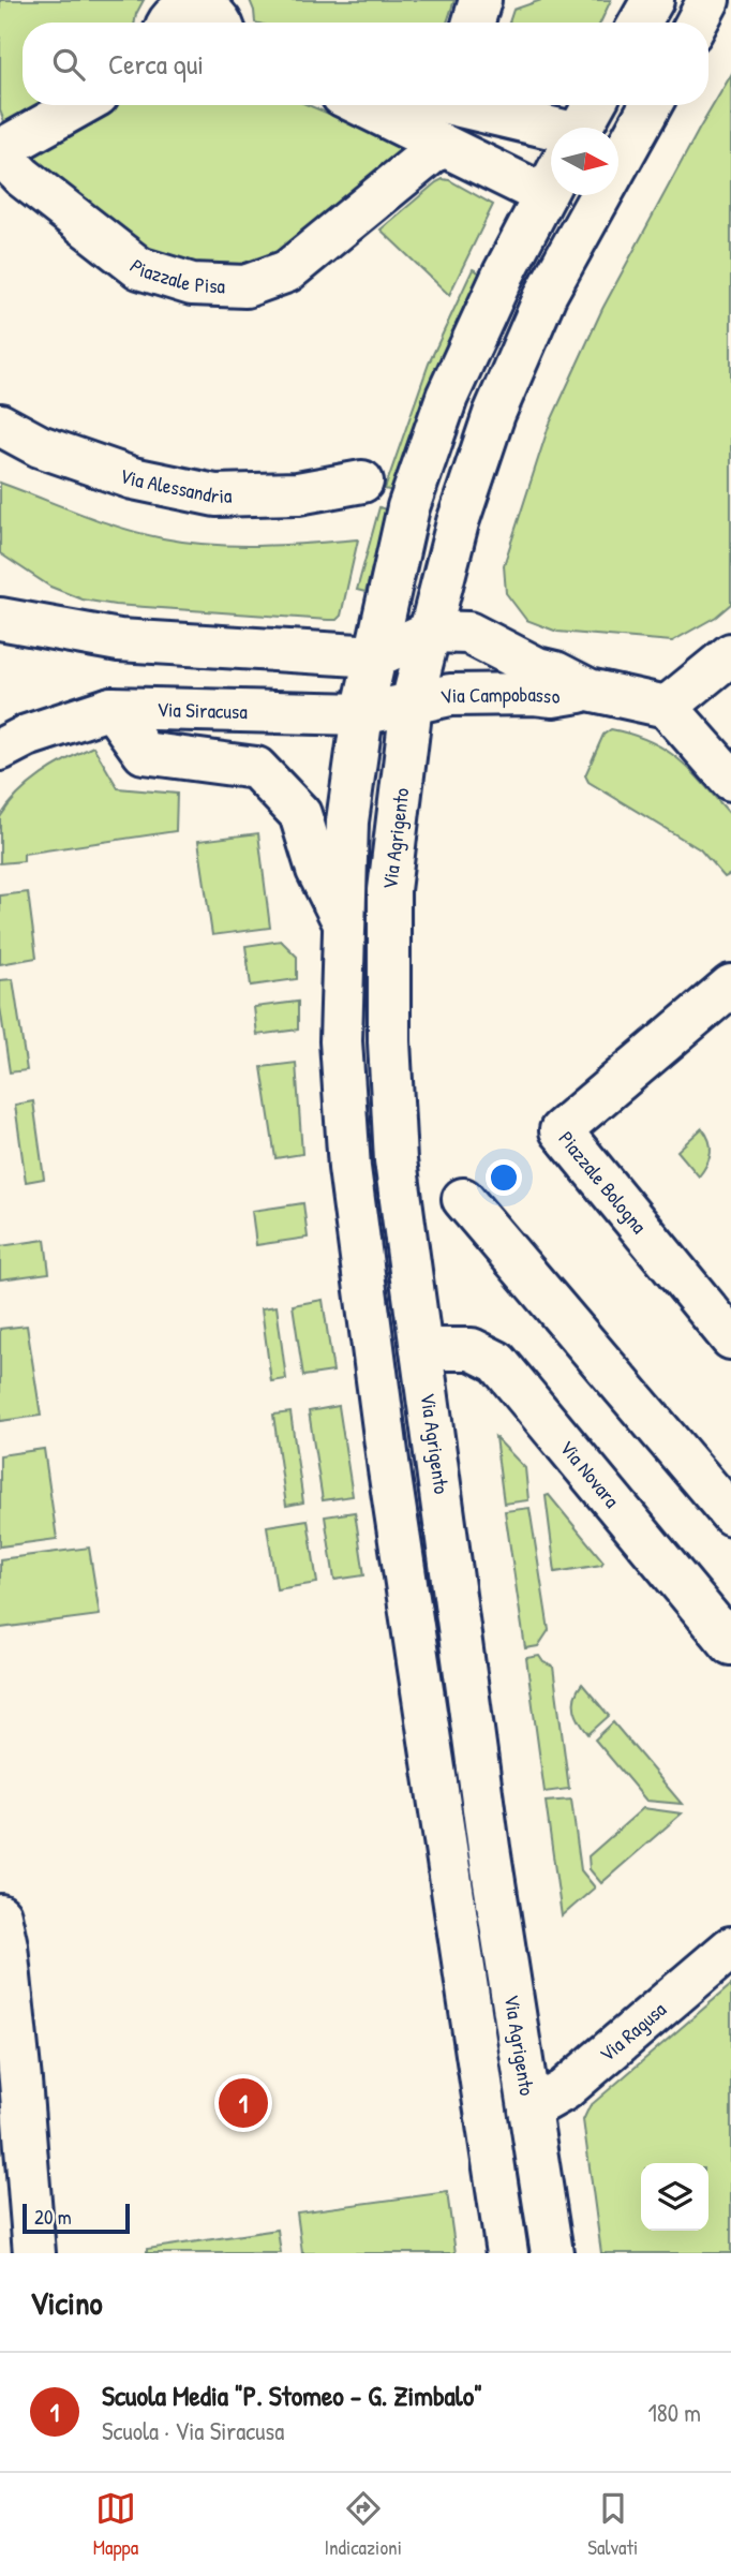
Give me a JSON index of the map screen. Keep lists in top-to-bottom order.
{
  "streets": {
    "street": [
      "Piazzale Pisa",
      "Via Alessandria",
      "Via Campobasso",
      "Via Siracusa",
      "Via Agrigento",
      "Piazzale Bologna",
      "Via Novara",
      "Via Ragusa"
    ]
  },
  "crossings": [
    ["Via Campobasso", "Via Siracusa"],
    ["Via Campobasso", "Via Agrigento"],
    ["Via Siracusa", "Via Agrigento"],
    ["Via Agrigento", "Via Novara"],
    ["Via Agrigento", "Via Ragusa"]
  ],
  "scale_bar": "20 m",
  "north": "right",
  "page": {
    "search": "Cerca qui",
    "pins": "1",
    "scale": "20 m",
    "heading": "Vicino",
    "list": [
      {
        "mark": "1",
        "name": "Scuola Media \"P. Stomeo - G. Zimbalo\"",
        "note": "Scuola · Via Siracusa",
        "value": "180 m"
      }
    ],
    "nav": ["Mappa", "Indicazioni", "Salvati"]
  }
}
